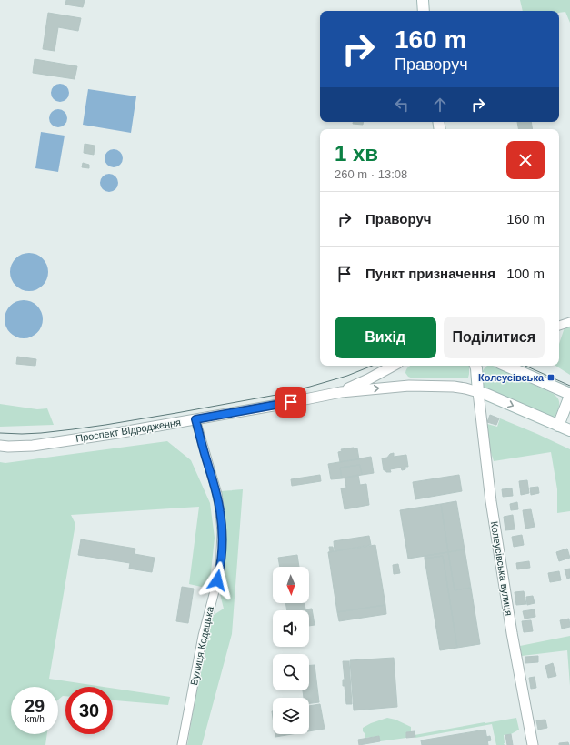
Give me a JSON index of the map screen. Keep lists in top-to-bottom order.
{
  "streets": {
    "main road": ["Проспект Відродження"],
    "street": ["Колеусівська вулиця", "Вулиця Кодацька"]
  },
  "crossings": [
    ["Проспект Відродження", "Колеусівська вулиця"],
    ["Проспект Відродження", "Вулиця Кодацька"]
  ],
  "places": {
    "transit": ["Колеусівська"]
  },
  "north": "bottom",
  "page": {
    "turn": ["160 m", "Праворуч"],
    "heading": ["1 хв", "260 m · 13:08"],
    "list": [
      {
        "name": "Праворуч",
        "value": "160 m"
      },
      {
        "name": "Пункт призначення",
        "value": "100 m"
      }
    ],
    "buttons": ["Вихід", "Поділитися"],
    "speed": "29 km/h",
    "limit": "30"
  }
}
